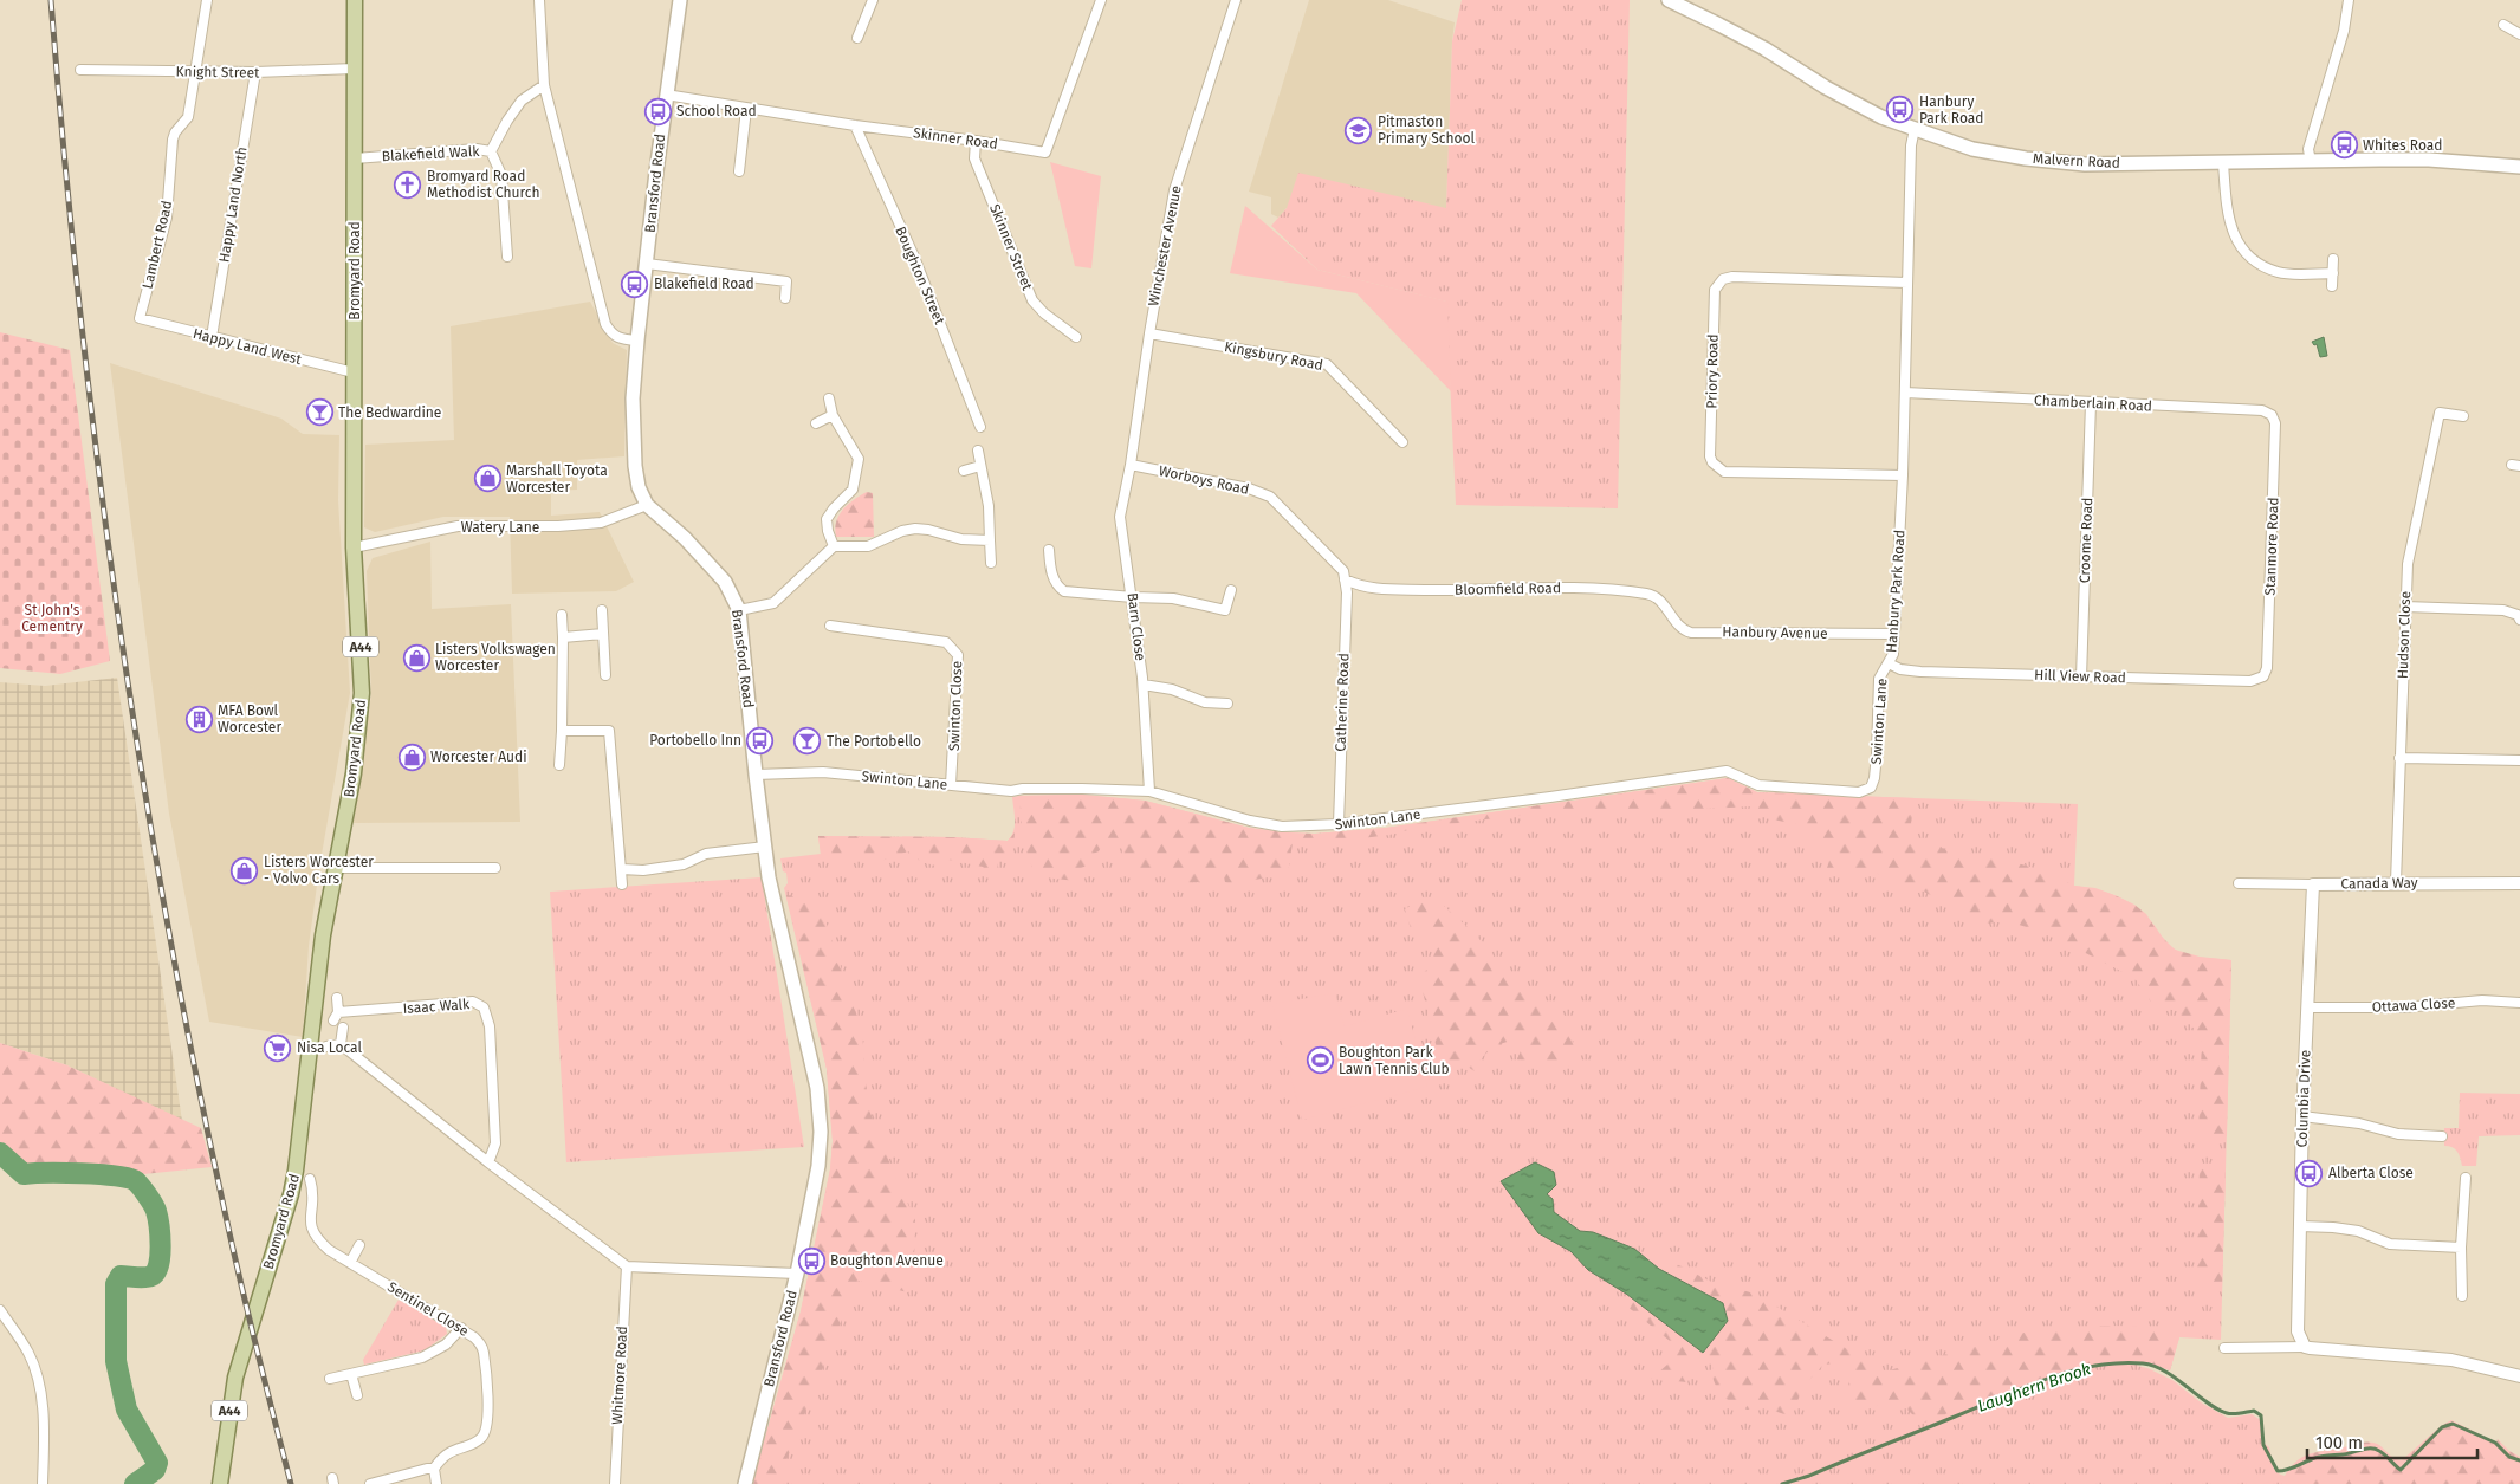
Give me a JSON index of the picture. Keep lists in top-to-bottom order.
{
  "streets": {
    "main road": [
      "Malvern Road",
      "Bransford Road",
      "Bromyard Road",
      "A44"
    ],
    "street": [
      "Knight Street",
      "Skinner Road",
      "Blakefield Walk",
      "Happy Land North",
      "Lambert Road",
      "Winchester Avenue",
      "Skinner Street",
      "Boughton Street",
      "Happy Land West",
      "Kingsbury Road",
      "Priory Road",
      "Chamberlain Road",
      "Worboys Road",
      "Watery Lane",
      "Croome Road",
      "Stanmore Road",
      "Bloomfield Road",
      "Hanbury Park Road",
      "Barn Close",
      "Hanbury Avenue",
      "Hudson Close",
      "Hill View Road",
      "Catherine Road",
      "Swinton Close",
      "Swinton Lane",
      "Canada Way",
      "Ottawa Close",
      "Isaac Walk",
      "Columbia Drive",
      "Sentinel Close",
      "Whitmore Road"
    ]
  },
  "crossings": [
    ["Knight Street", "Happy Land North"],
    ["Knight Street", "Lambert Road"],
    ["Knight Street", "Bromyard Road"],
    ["Skinner Road", "Skinner Street"],
    ["Skinner Road", "Boughton Street"],
    ["Blakefield Walk", "Bromyard Road"],
    ["Malvern Road", "Hanbury Park Road"],
    ["Bransford Road", "Watery Lane"],
    ["Bransford Road", "Swinton Lane"],
    ["Happy Land North", "Happy Land West"],
    ["Lambert Road", "Happy Land West"],
    ["Winchester Avenue", "Kingsbury Road"],
    ["Winchester Avenue", "Worboys Road"],
    ["Winchester Avenue", "Barn Close"],
    ["Bromyard Road", "Happy Land West"],
    ["Bromyard Road", "Watery Lane"],
    ["Bromyard Road", "Sentinel Close"],
    ["Priory Road", "Hanbury Park Road"],
    ["Chamberlain Road", "Croome Road"],
    ["Chamberlain Road", "Stanmore Road"],
    ["Chamberlain Road", "Hanbury Park Road"],
    ["Worboys Road", "Bloomfield Road"],
    ["Worboys Road", "Barn Close"],
    ["Worboys Road", "Catherine Road"],
    ["Croome Road", "Hill View Road"],
    ["Stanmore Road", "Hill View Road"],
    ["Bloomfield Road", "Hanbury Avenue"],
    ["Bloomfield Road", "Catherine Road"],
    ["Hanbury Park Road", "Hanbury Avenue"],
    ["Hanbury Park Road", "Hill View Road"],
    ["Hanbury Park Road", "Swinton Lane"],
    ["Barn Close", "Swinton Lane"],
    ["Hudson Close", "Canada Way"],
    ["Hill View Road", "Swinton Lane"],
    ["Catherine Road", "Swinton Lane"],
    ["Swinton Close", "Swinton Lane"],
    ["Canada Way", "Columbia Drive"],
    ["Ottawa Close", "Columbia Drive"]
  ],
  "water": ["Laughern Brook"],
  "parks": ["St John's Cementry"],
  "places": {
    "bus stop": [
      "Hanbury Park Road",
      "School Road",
      "Whites Road",
      "Blakefield Road",
      "Portobello Inn",
      "Alberta Close",
      "Boughton Avenue"
    ],
    "school or university": ["Pitmaston Primary School"],
    "church": ["Bromyard Road Methodist Church"],
    "bar": ["The Bedwardine", "The Portobello"],
    "shop": [
      "Marshall Toyota Worcester",
      "Listers Volkswagen Worcester",
      "Worcester Audi",
      "Listers Worcester - Volvo Cars"
    ],
    "building": ["MFA Bowl Worcester"],
    "supermarket": ["Nisa Local"],
    "sports": ["Boughton Park Lawn Tennis Club"]
  },
  "scale_bar": "100 m"
}
